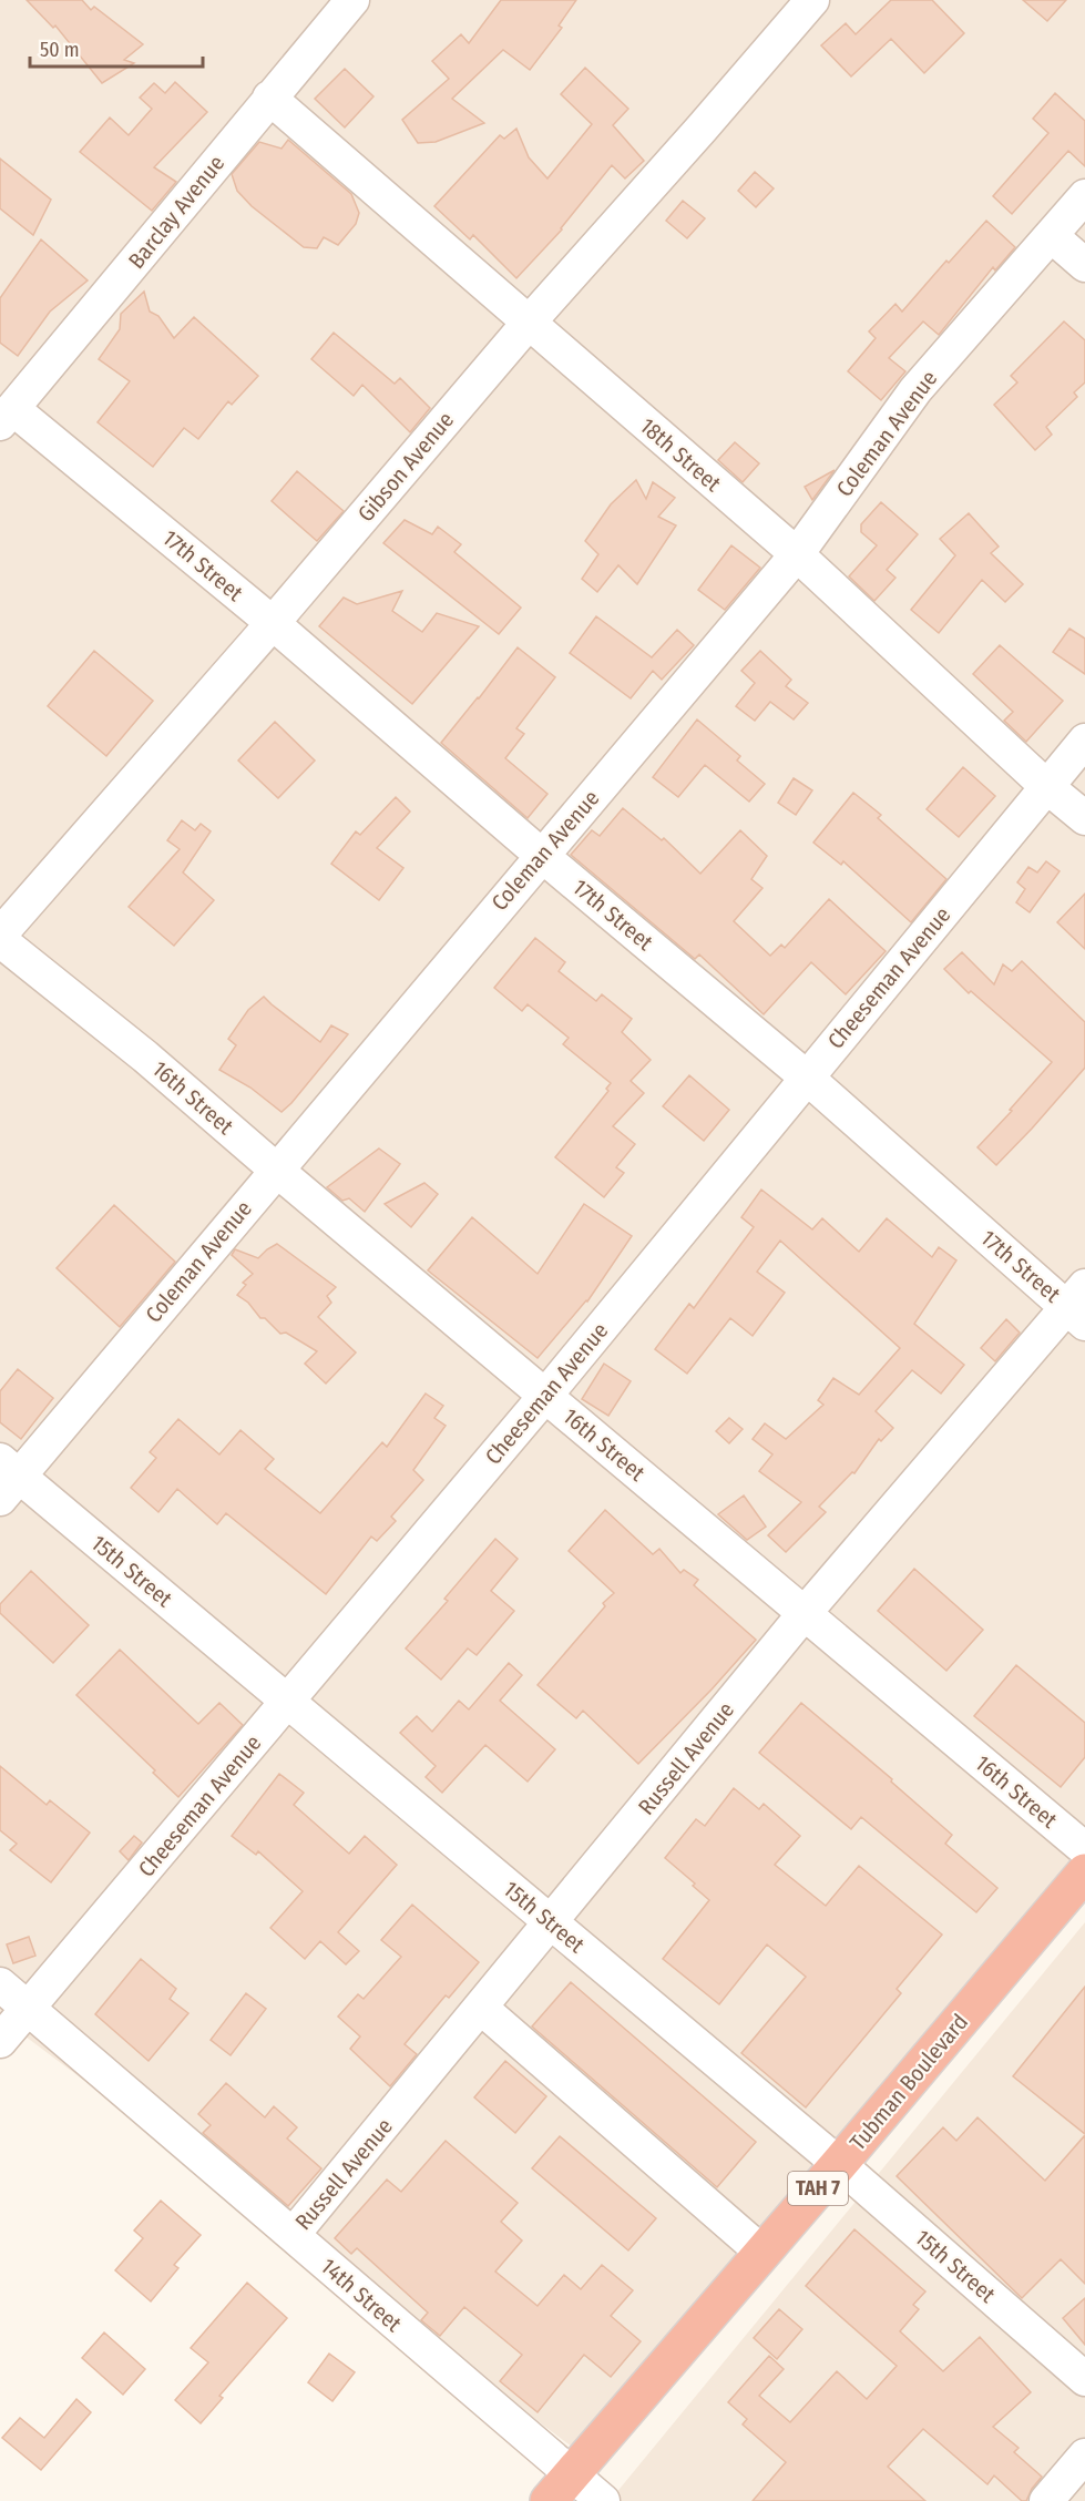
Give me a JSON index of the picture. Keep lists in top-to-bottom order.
{
  "streets": {
    "highway": ["Tubman Boulevard", "TAH 7"],
    "street": [
      "Barclay Avenue",
      "Coleman Avenue",
      "18th Street",
      "Gibson Avenue",
      "17th Street",
      "Cheeseman Avenue",
      "16th Street",
      "15th Street",
      "Russell Avenue",
      "14th Street"
    ]
  },
  "crossings": [
    ["Barclay Avenue", "18th Street"],
    ["Barclay Avenue", "17th Street"],
    ["Coleman Avenue", "18th Street"],
    ["Coleman Avenue", "17th Street"],
    ["Coleman Avenue", "16th Street"],
    ["Coleman Avenue", "15th Street"],
    ["18th Street", "Gibson Avenue"],
    ["18th Street", "Cheeseman Avenue"],
    ["Gibson Avenue", "17th Street"],
    ["Gibson Avenue", "16th Street"],
    ["17th Street", "Cheeseman Avenue"],
    ["17th Street", "Russell Avenue"],
    ["Cheeseman Avenue", "16th Street"],
    ["Cheeseman Avenue", "15th Street"],
    ["Cheeseman Avenue", "14th Street"],
    ["16th Street", "Russell Avenue"],
    ["15th Street", "Russell Avenue"],
    ["15th Street", "Tubman Boulevard"],
    ["Russell Avenue", "14th Street"],
    ["Tubman Boulevard", "14th Street"]
  ],
  "scale_bar": "50 m"
}
